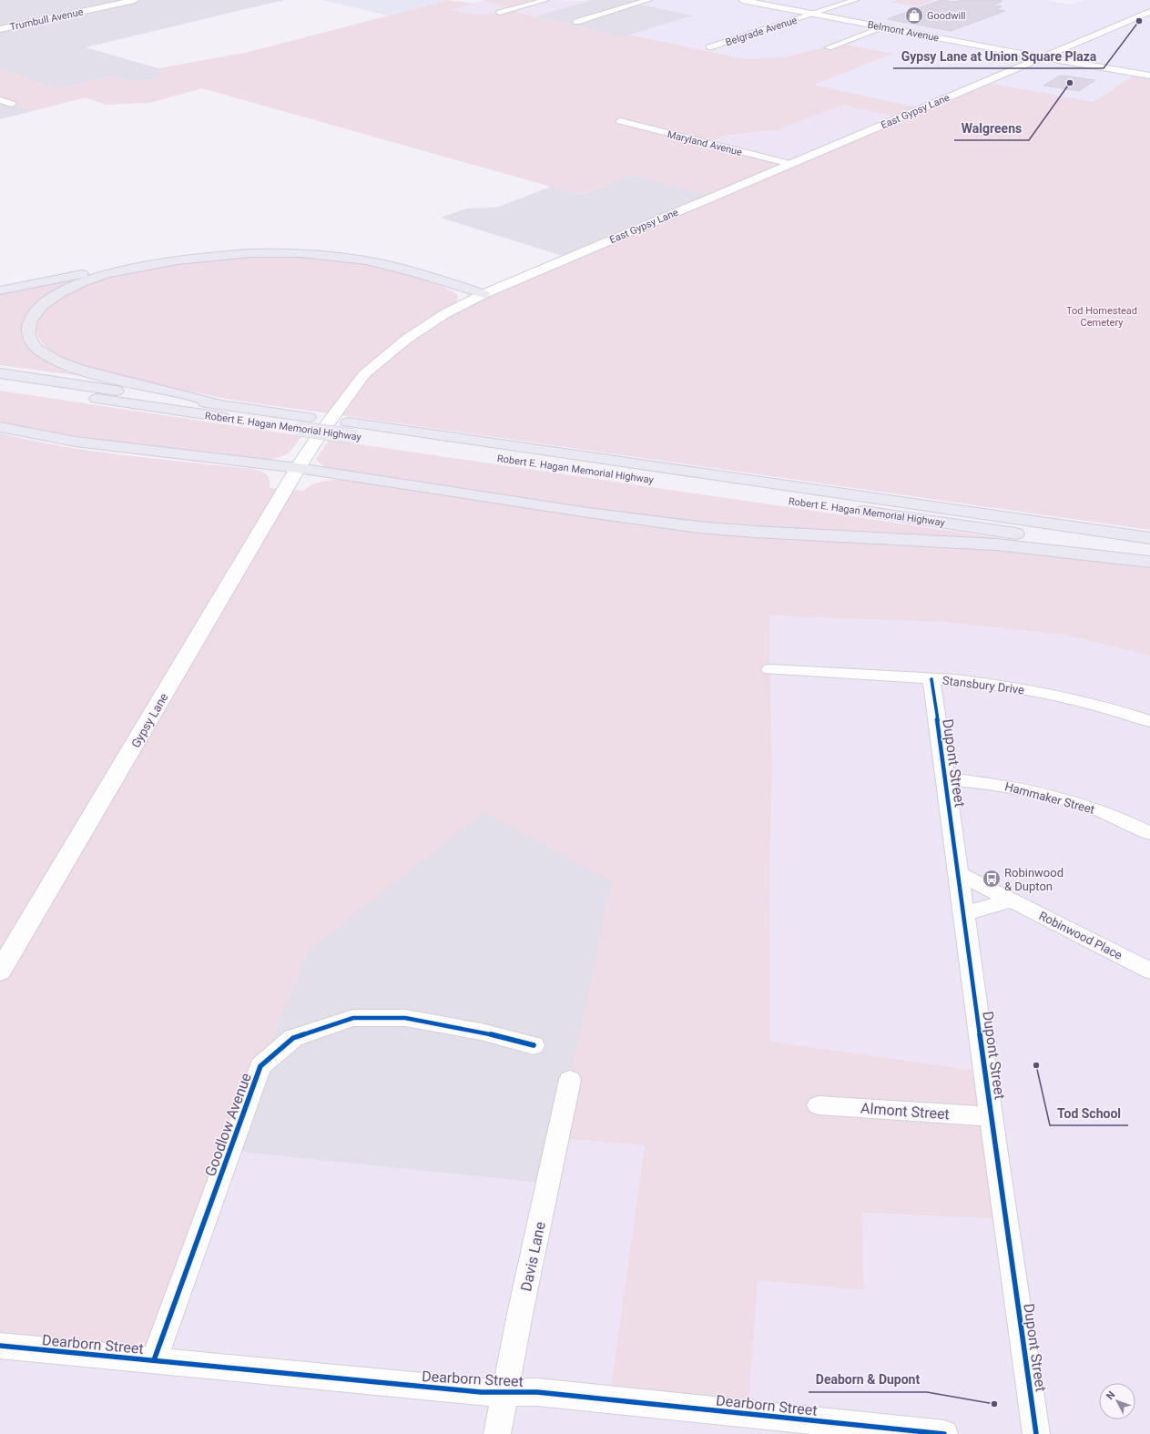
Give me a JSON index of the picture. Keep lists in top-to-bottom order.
{
  "streets": {
    "highway": ["Robert E. Hagan Memorial Highway"],
    "main road": [
      "Trumbull Avenue",
      "Belmont Avenue",
      "East Gypsy Lane",
      "Gypsy Lane"
    ],
    "street": [
      "Belgrade Avenue",
      "Maryland Avenue",
      "Stansbury Drive",
      "Dupont Street",
      "Hammaker Street",
      "Robinwood Place",
      "Almont Street",
      "Goodlow Avenue",
      "Davis Lane",
      "Dearborn Street"
    ]
  },
  "crossings": [
    ["Belgrade Avenue", "Belmont Avenue"],
    ["Belmont Avenue", "East Gypsy Lane"],
    ["East Gypsy Lane", "Maryland Avenue"],
    ["East Gypsy Lane", "Gypsy Lane"],
    ["Stansbury Drive", "Dupont Street"],
    ["Dupont Street", "Hammaker Street"],
    ["Dupont Street", "Robinwood Place"],
    ["Dupont Street", "Almont Street"],
    ["Goodlow Avenue", "Dearborn Street"],
    ["Davis Lane", "Dearborn Street"]
  ],
  "parks": ["Tod Homestead Cemetery"],
  "places": {
    "shop": ["Goodwill"],
    "other": [
      "Gypsy Lane at Union Square Plaza",
      "Walgreens",
      "Tod School",
      "Deaborn & Dupont"
    ],
    "bus stop": ["Robinwood & Dupton"]
  },
  "north": "top left"
}
